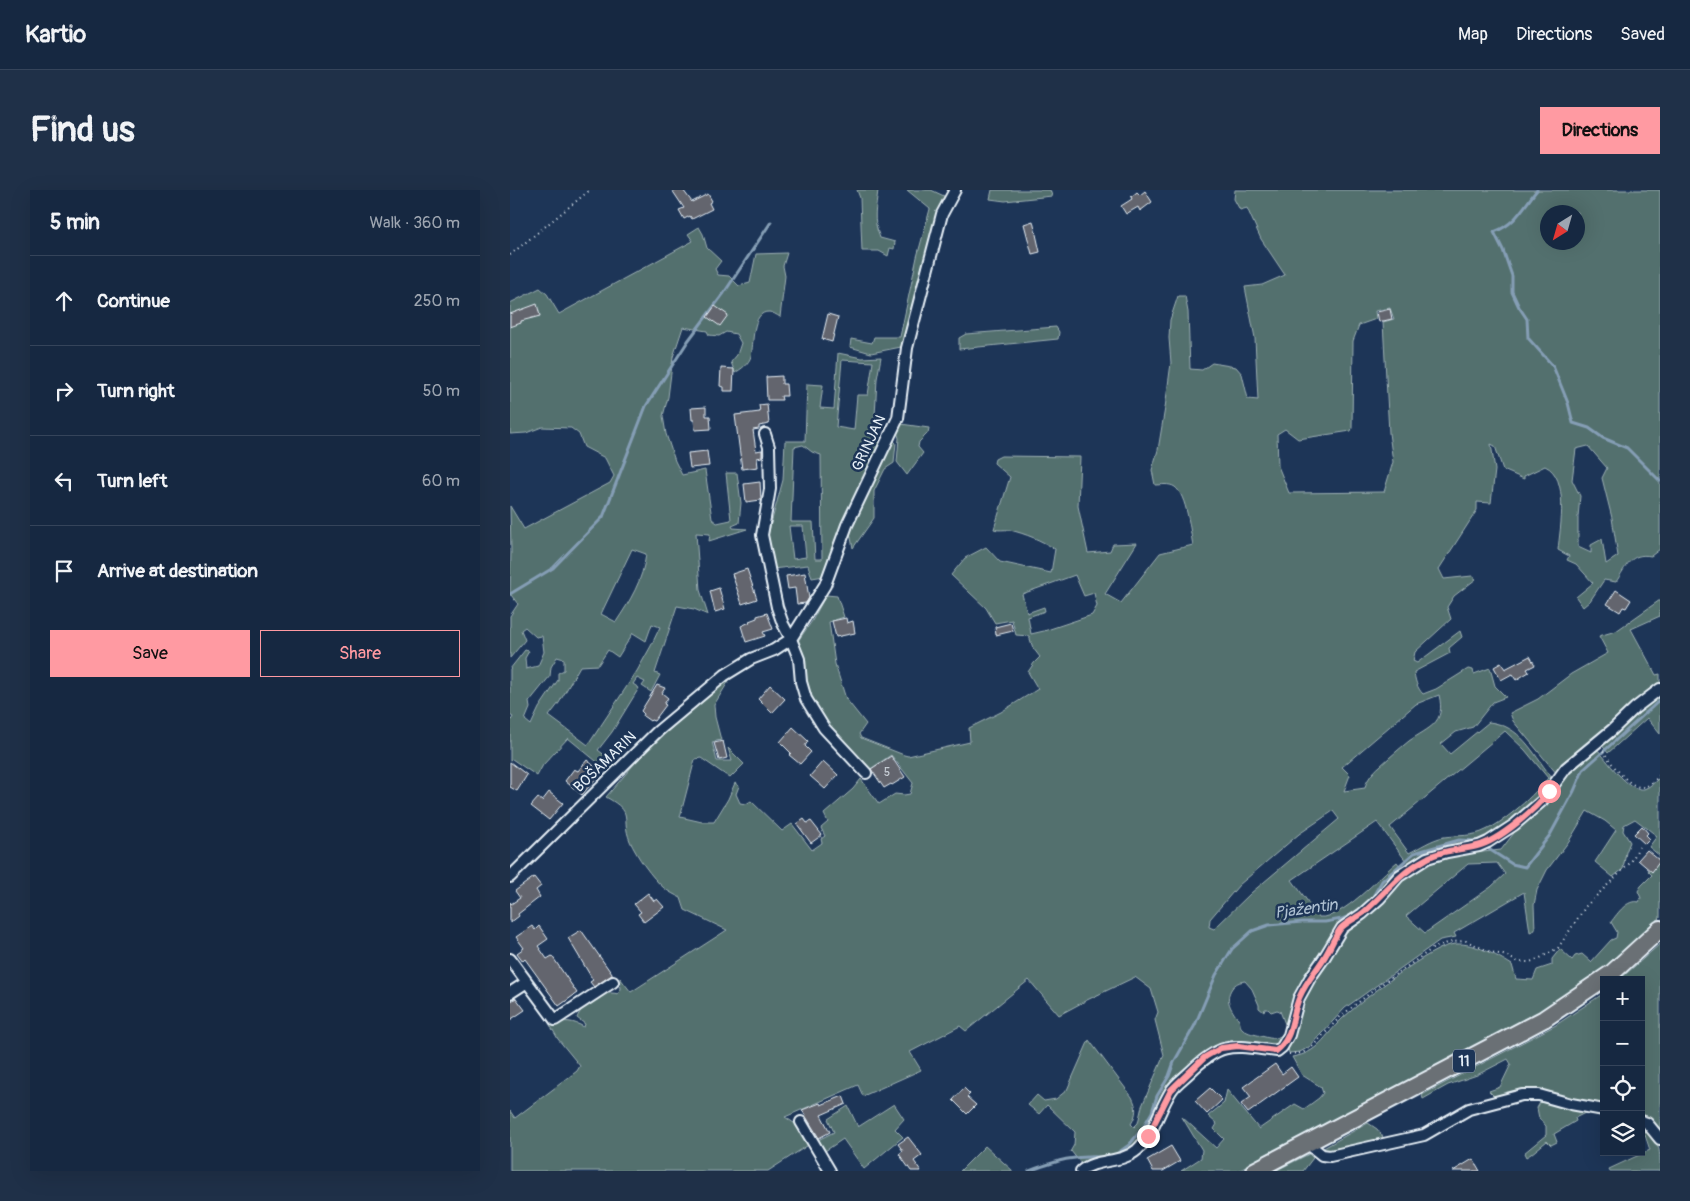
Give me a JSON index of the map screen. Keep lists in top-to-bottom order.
{
  "streets": {
    "main road": ["11"],
    "street": ["GRINJAN", "BOŠAMARIN"]
  },
  "crossings": [
    ["GRINJAN", "BOŠAMARIN"]
  ],
  "water": ["Pjažentin"],
  "house_numbers": ["5"],
  "north": "bottom left",
  "page": {
    "header": "Kartio",
    "nav": ["Map", "Directions", "Saved"],
    "buttons": [
      "Directions",
      ["Save", "Share"]
    ],
    "title": "Find us",
    "heading": ["5 min", "Walk · 360 m"],
    "list": [
      ["Continue", "250 m"],
      ["Turn right", "50 m"],
      ["Turn left", "60 m"],
      "Arrive at destination"
    ],
    "map_buttons": ["+", "−"]
  }
}
